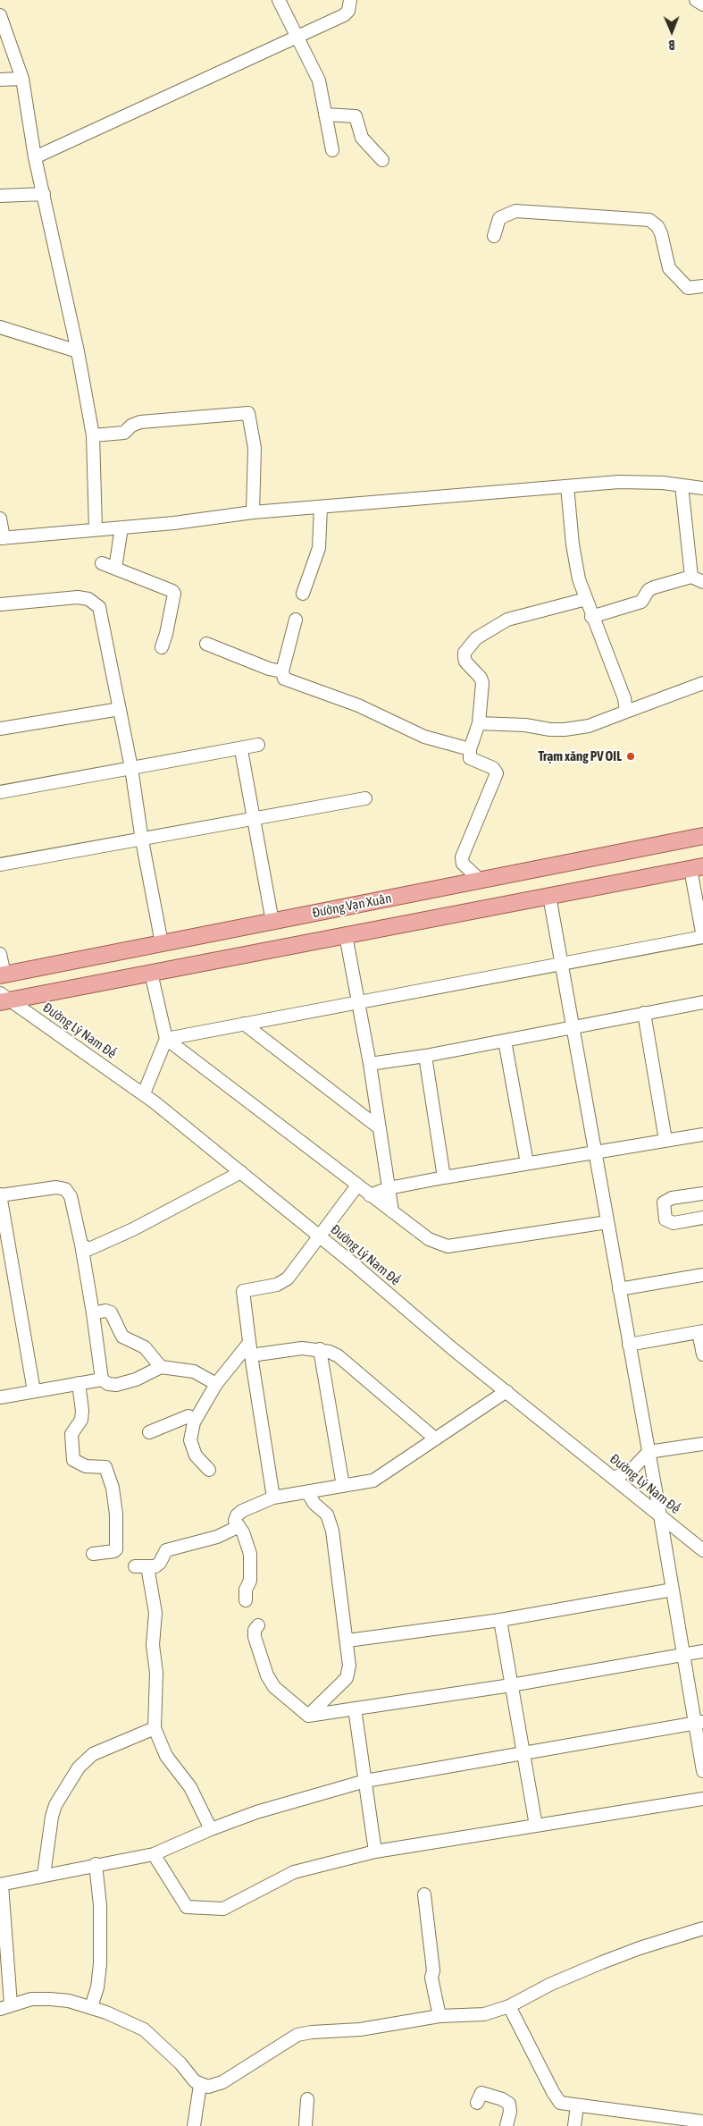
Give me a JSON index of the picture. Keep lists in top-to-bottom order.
{
  "streets": {
    "main road": ["Đường Vạn Xuân"],
    "street": ["Đường Lý Nam Đế"]
  },
  "crossings": [
    ["Đường Vạn Xuân", "Đường Lý Nam Đế"]
  ],
  "places": ["Trạm xăng PV OIL"],
  "north": "bottom"
}
